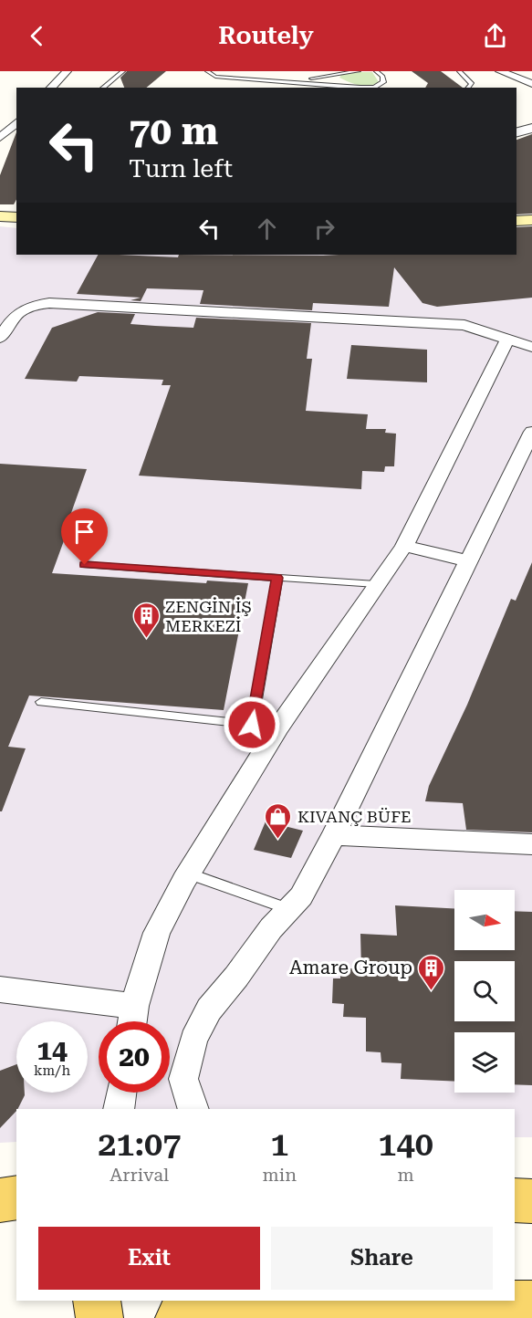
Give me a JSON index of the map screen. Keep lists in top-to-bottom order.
{
  "places": {
    "building": ["ZENGİN İŞ MERKEZİ", "Amare Group"],
    "shop": ["KIVANÇ BÜFE"]
  },
  "north": "right",
  "page": {
    "header": "Routely",
    "turn": ["70 m", "Turn left"],
    "speed": "14 km/h",
    "limit": "20",
    "eta": [
      "21:07",
      "Arrival",
      "1",
      "min",
      "140",
      "m"
    ],
    "buttons": ["Exit", "Share"]
  }
}
